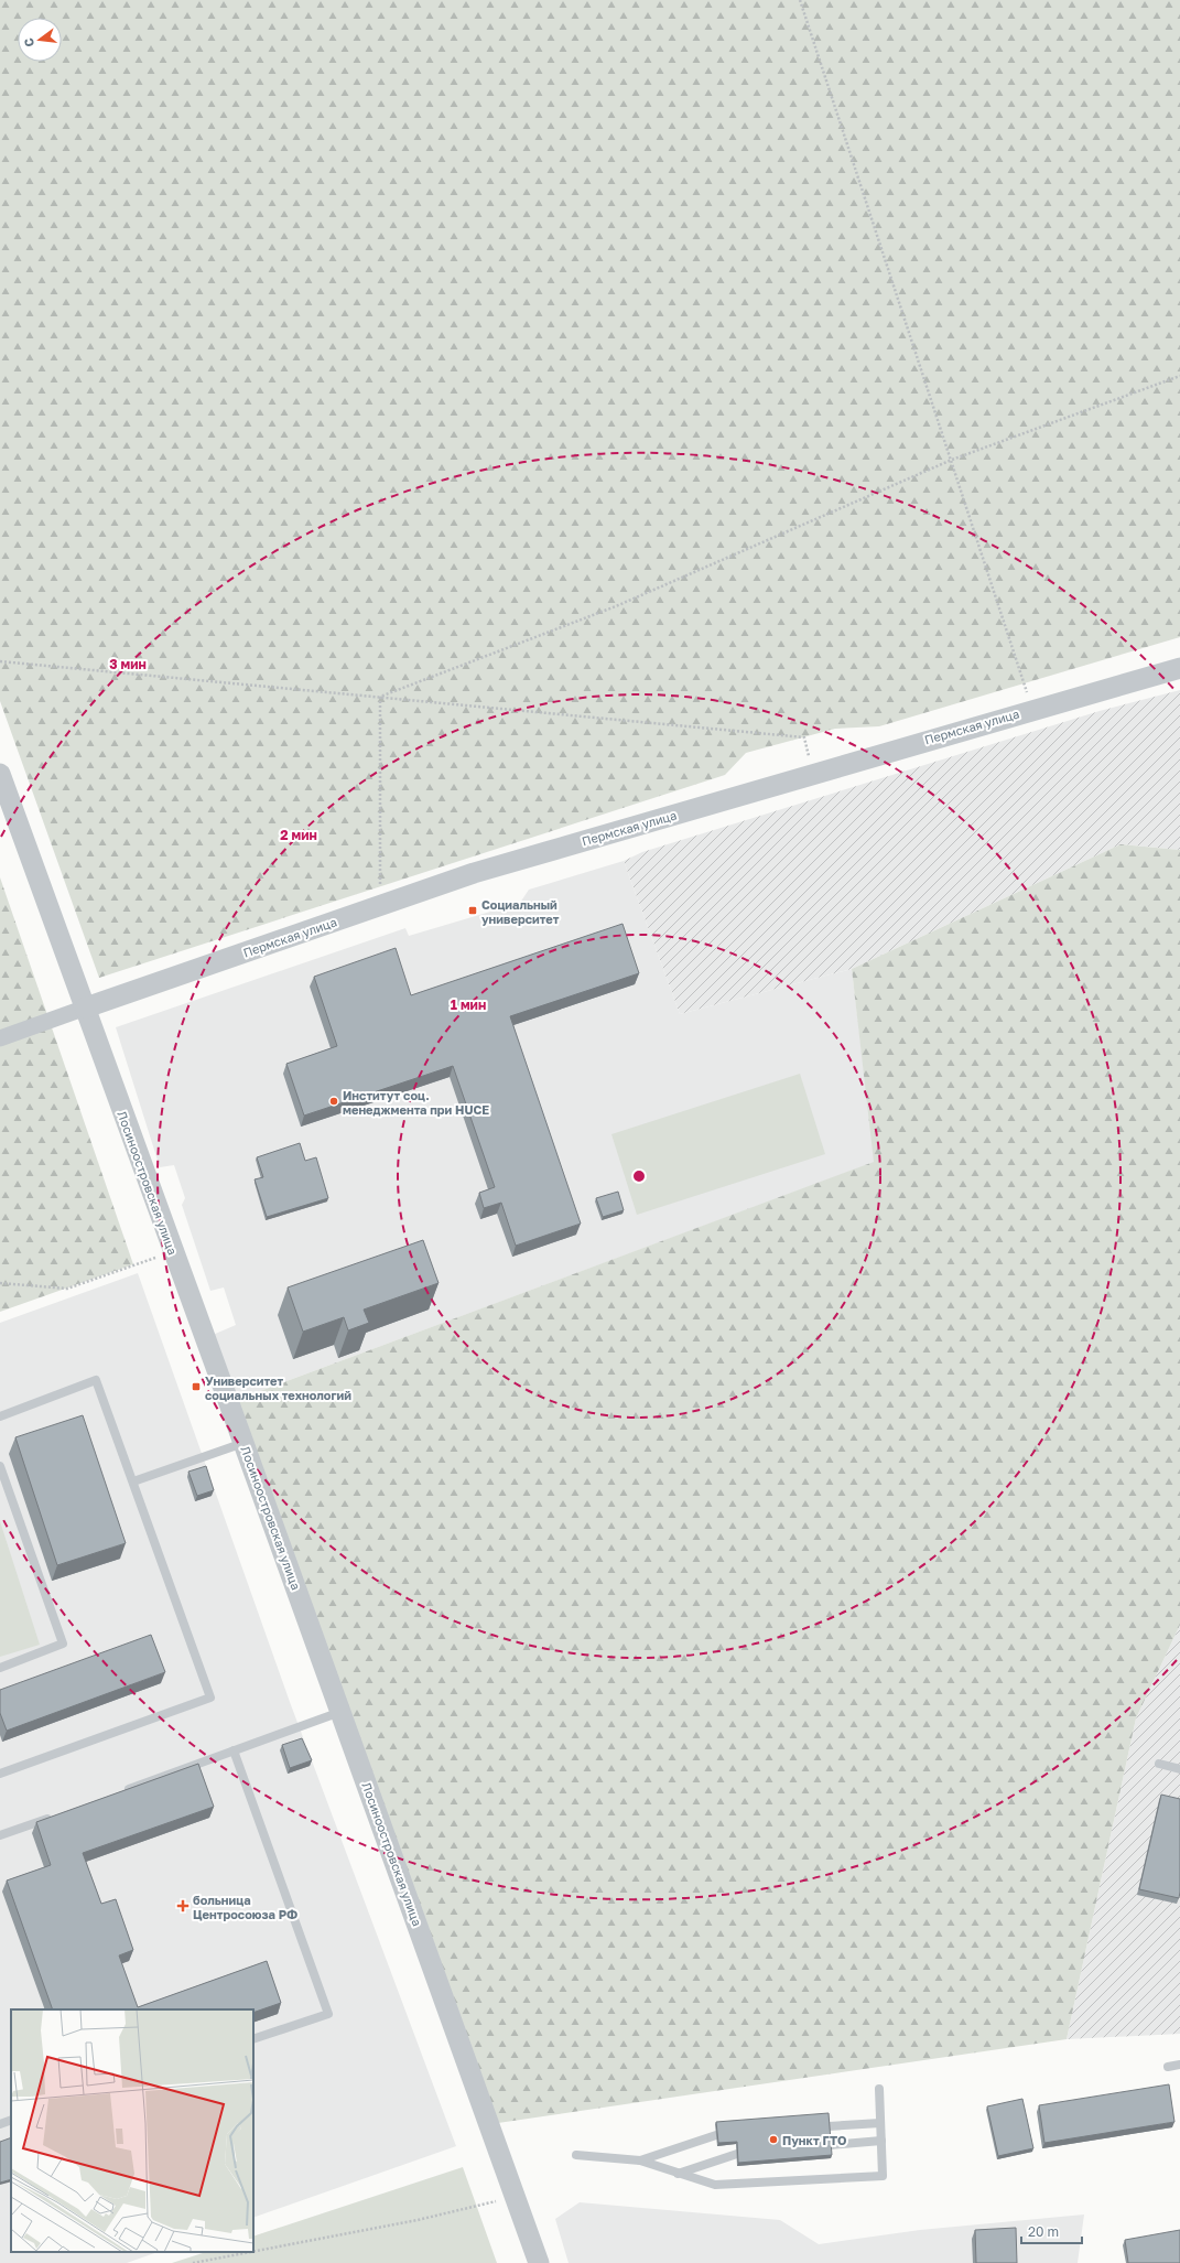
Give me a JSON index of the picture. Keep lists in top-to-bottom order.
{
  "streets": {
    "street": ["Пермская улица", "Лосиноостровская улица"]
  },
  "crossings": [
    ["Пермская улица", "Лосиноостровская улица"]
  ],
  "places": {
    "transit": ["Социальный университет", "Университет социальных технологий"],
    "other": ["Институт соц. менеджмента при HUCE", "Пункт ГТО"],
    "health": ["больница Центросоюза РФ"]
  },
  "scale_bar": "20 m",
  "north": "left",
  "rings": ["3 мин", "2 мин", "1 мин"]
}
